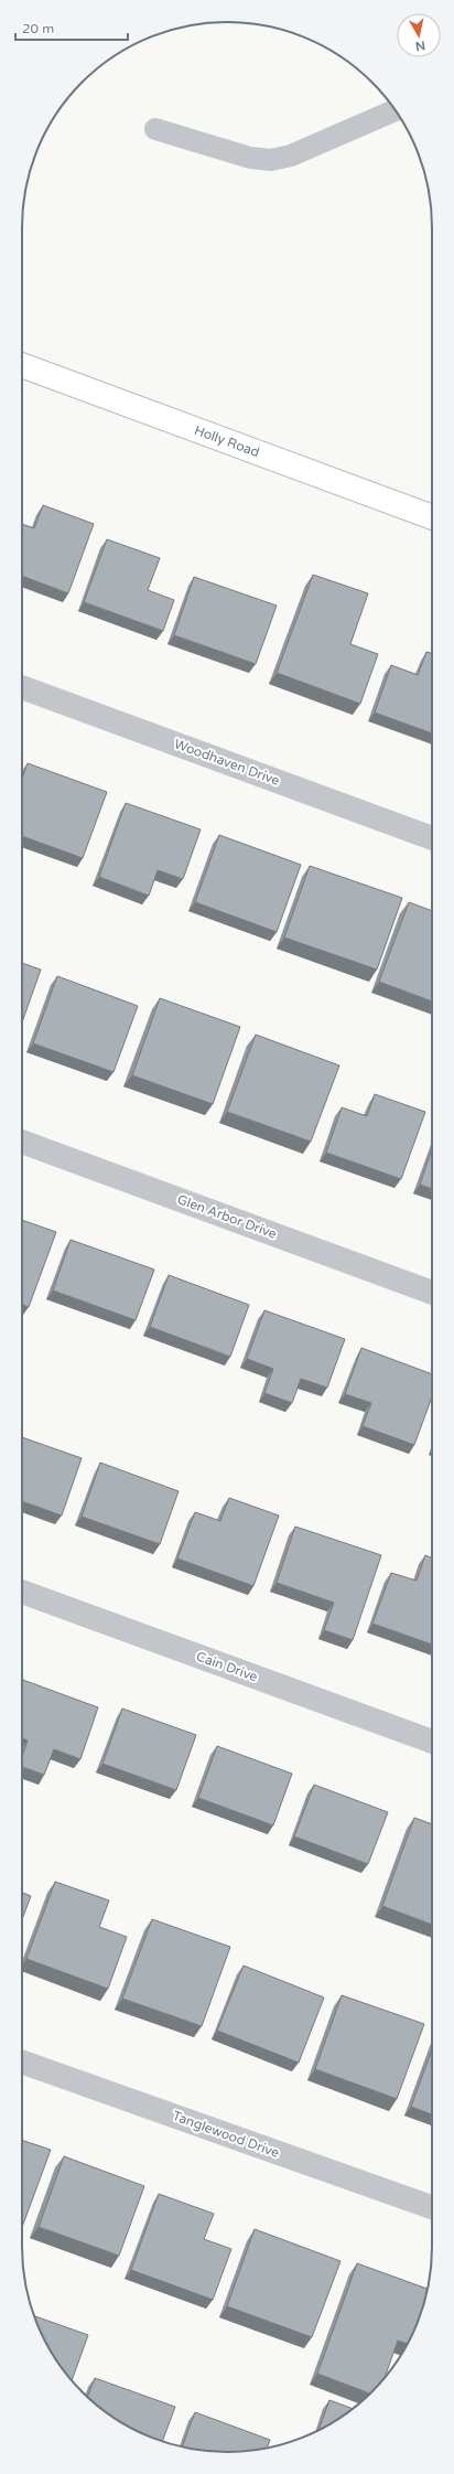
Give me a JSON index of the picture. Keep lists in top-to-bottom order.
{
  "streets": {
    "main road": ["Holly Road"],
    "street": [
      "Woodhaven Drive",
      "Glen Arbor Drive",
      "Cain Drive",
      "Tanglewood Drive"
    ]
  },
  "scale_bar": "20 m",
  "north": "bottom"
}
